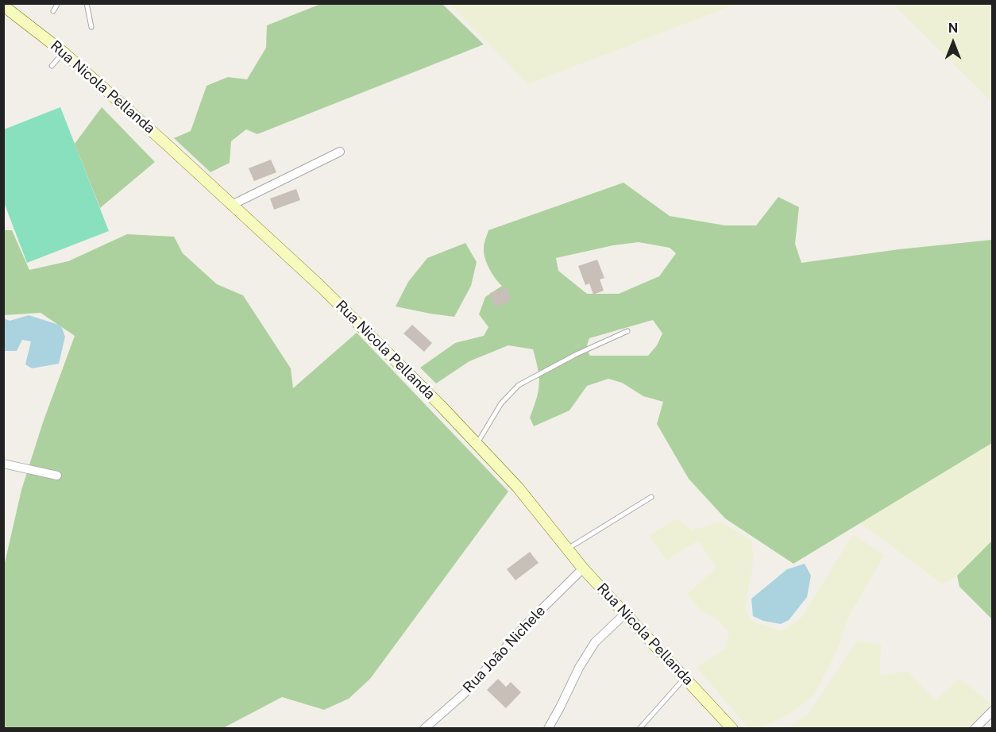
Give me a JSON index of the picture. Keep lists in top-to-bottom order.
{
  "streets": {
    "main road": ["Rua Nicola Pellanda"],
    "street": ["Rua João Nichele"]
  },
  "crossings": [
    ["Rua Nicola Pellanda", "Rua João Nichele"]
  ],
  "north": "top"
}
